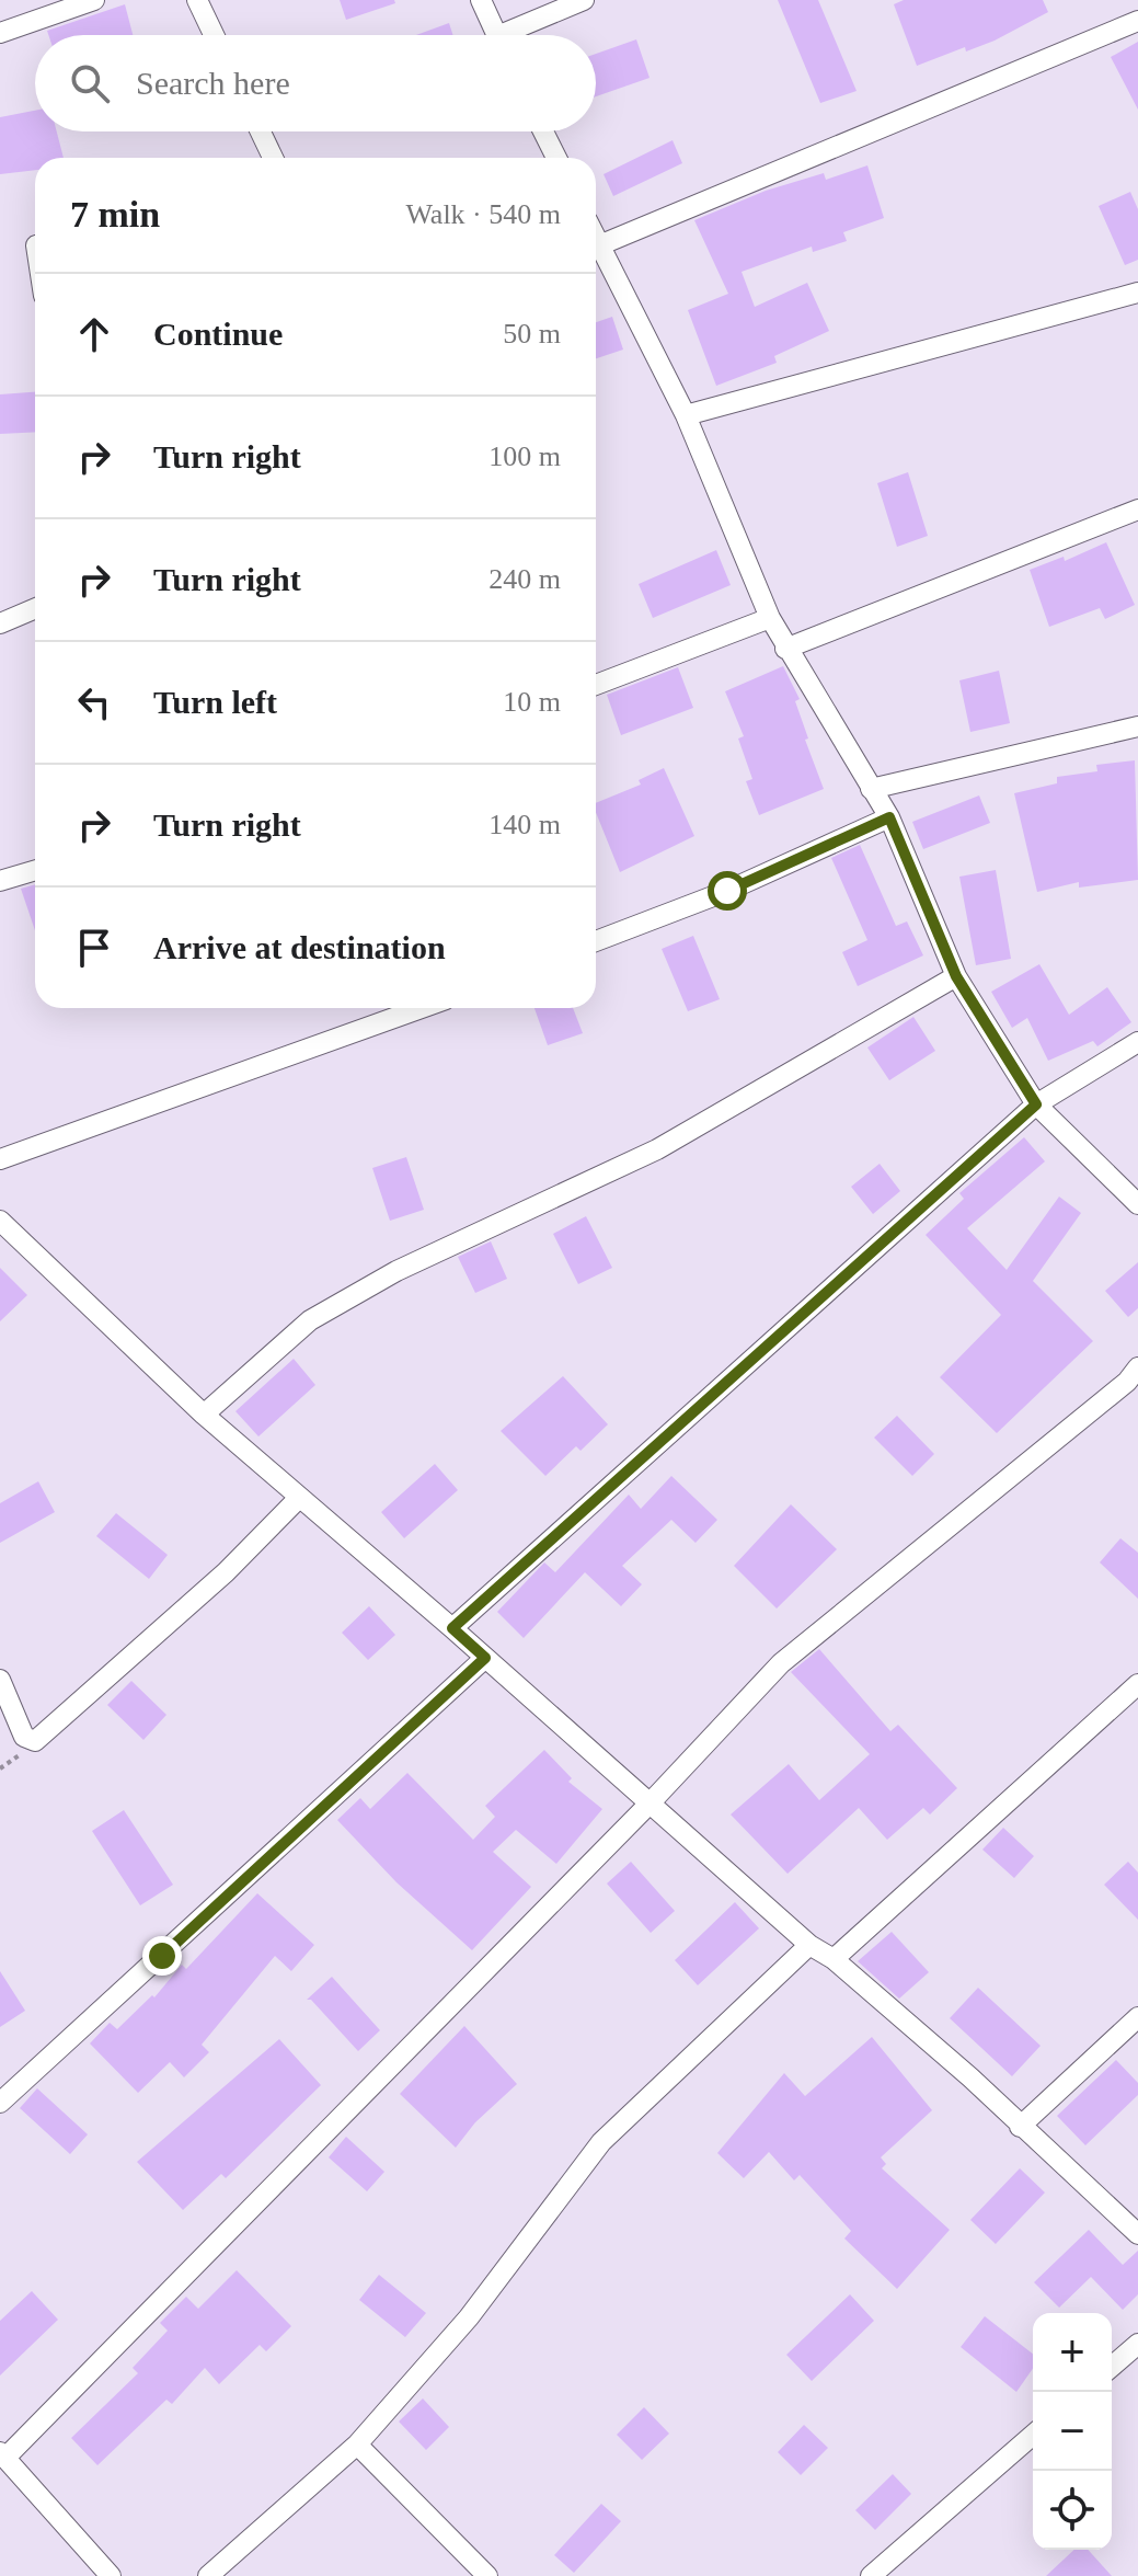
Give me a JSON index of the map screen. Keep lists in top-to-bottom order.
{
  "page": {
    "search": "Search here",
    "heading": ["7 min", "Walk · 540 m"],
    "list": [
      ["Continue", "50 m"],
      ["Turn right", "100 m"],
      ["Turn right", "240 m"],
      ["Turn left", "10 m"],
      ["Turn right", "140 m"],
      "Arrive at destination"
    ],
    "map_buttons": ["+", "−"]
  }
}
